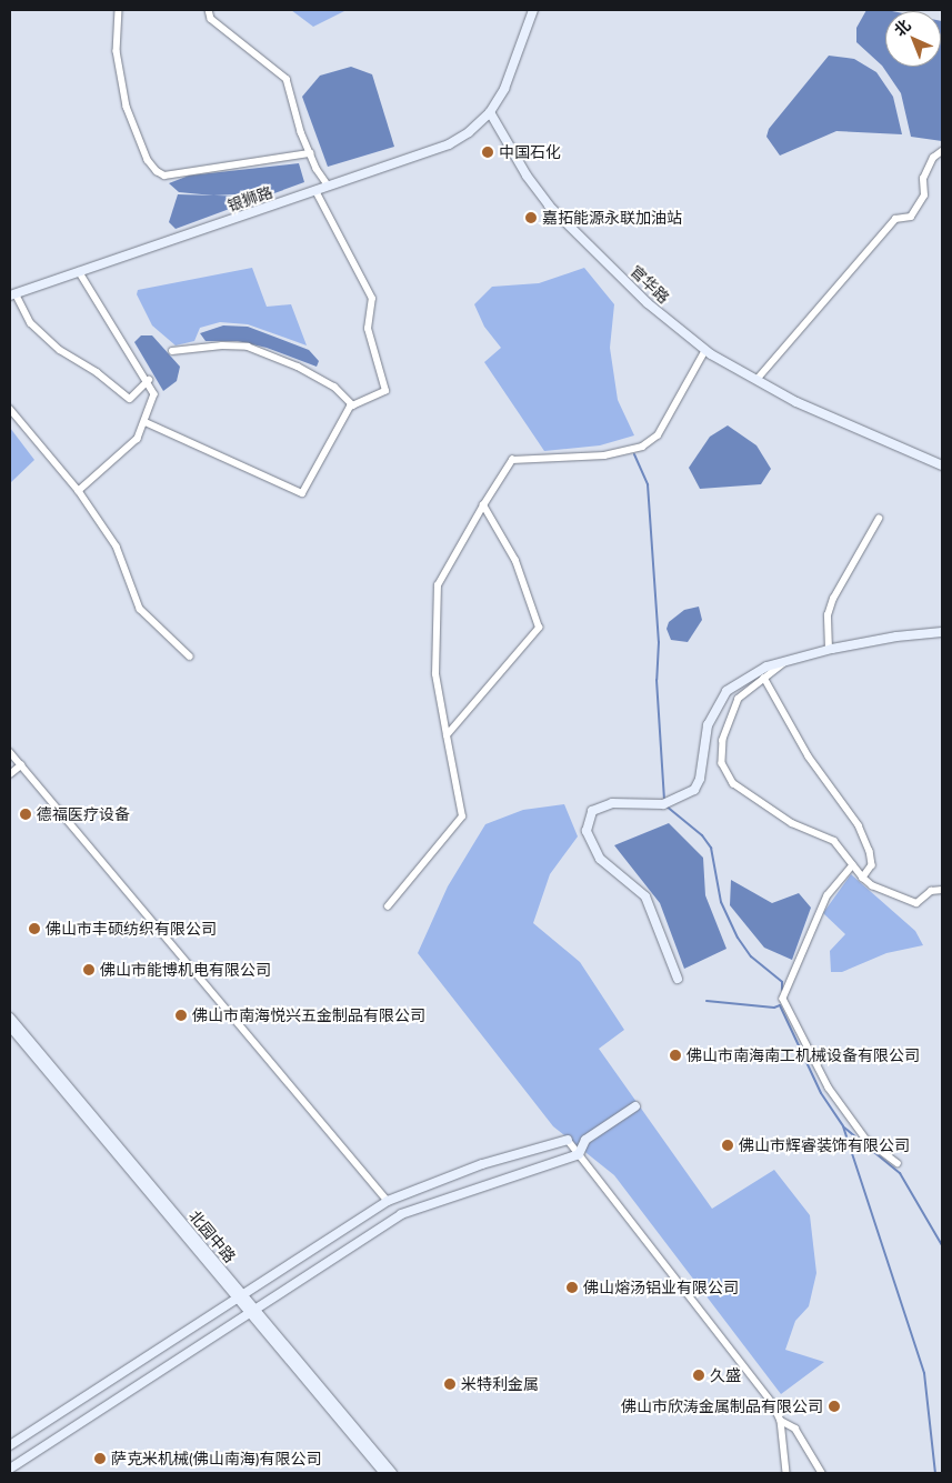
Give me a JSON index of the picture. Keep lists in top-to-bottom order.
{
  "streets": {
    "street": ["银狮路", "官华路", "北园中路"]
  },
  "crossings": [
    ["银狮路", "官华路"]
  ],
  "places": [
    "中国石化",
    "嘉拓能源永联加油站",
    "德福医疗设备",
    "佛山市丰硕纺织有限公司",
    "佛山市能博机电有限公司",
    "佛山市南海悦兴五金制品有限公司",
    "佛山市南海南工机械设备有限公司",
    "佛山市辉睿装饰有限公司",
    "佛山熔汤铝业有限公司",
    "久盛",
    "米特利金属",
    "佛山市欣涛金属制品有限公司",
    "萨克米机械(佛山南海)有限公司"
  ],
  "north": "top left"
}
